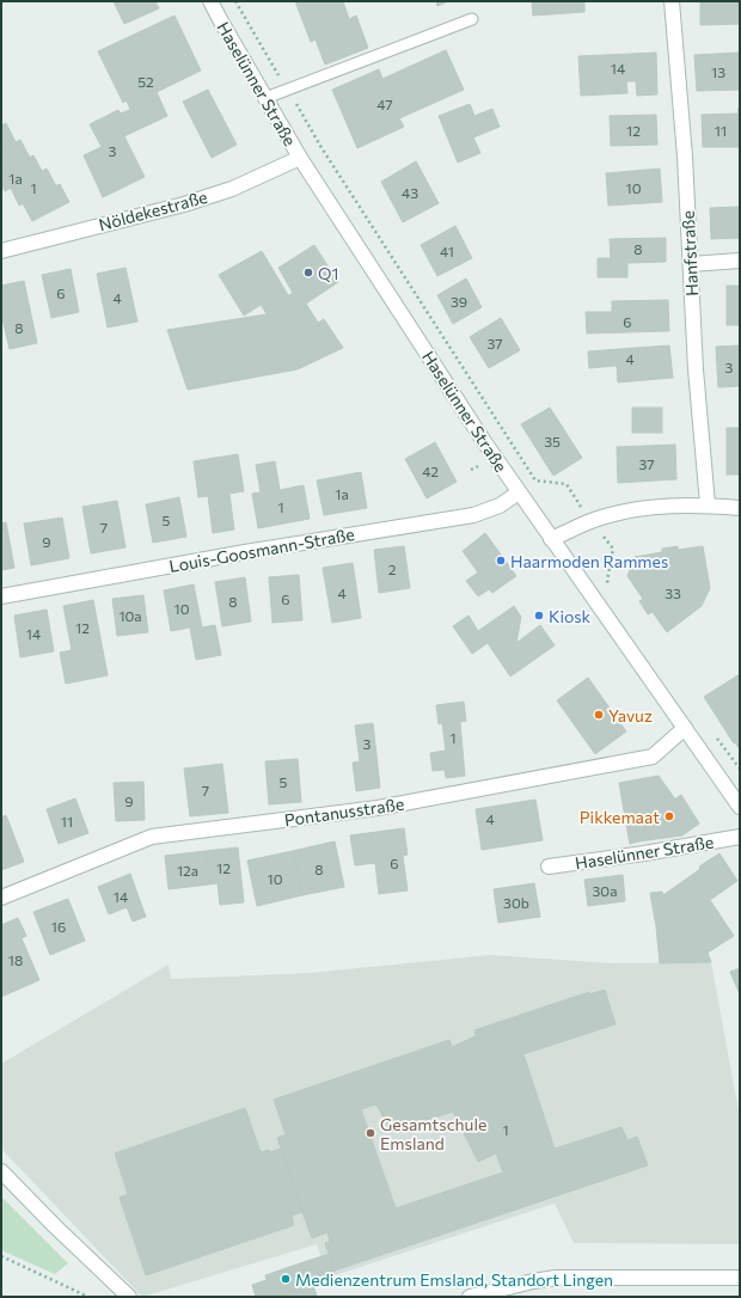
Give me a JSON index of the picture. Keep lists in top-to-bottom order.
{
  "streets": {
    "street": [
      "Haselünner Straße",
      "Nöldekestraße",
      "Hanfstraße",
      "Louis-Goosmann-Straße",
      "Pontanusstraße"
    ]
  },
  "crossings": [
    ["Haselünner Straße", "Nöldekestraße"],
    ["Haselünner Straße", "Louis-Goosmann-Straße"],
    ["Haselünner Straße", "Pontanusstraße"]
  ],
  "places": [
    "Q1",
    "Haarmoden Rammes",
    "Kiosk",
    "Yavuz",
    "Pikkemaat",
    "Gesamtschule Emsland",
    "Medienzentrum Emsland, Standort Lingen"
  ],
  "house_numbers": [
    "14",
    "13",
    "52",
    "47",
    "12",
    "11",
    "3",
    "1a",
    "1",
    "10",
    "43",
    "8",
    "41",
    "6",
    "4",
    "39",
    "6",
    "8",
    "37",
    "4",
    "3",
    "35",
    "37",
    "42",
    "1a",
    "1",
    "5",
    "7",
    "9",
    "2",
    "4",
    "33",
    "6",
    "8",
    "10",
    "10a",
    "12",
    "14",
    "1",
    "3",
    "5",
    "7",
    "9",
    "4",
    "11",
    "6",
    "12",
    "8",
    "12a",
    "10",
    "30a",
    "14",
    "30b",
    "16",
    "18",
    "1"
  ]
}
